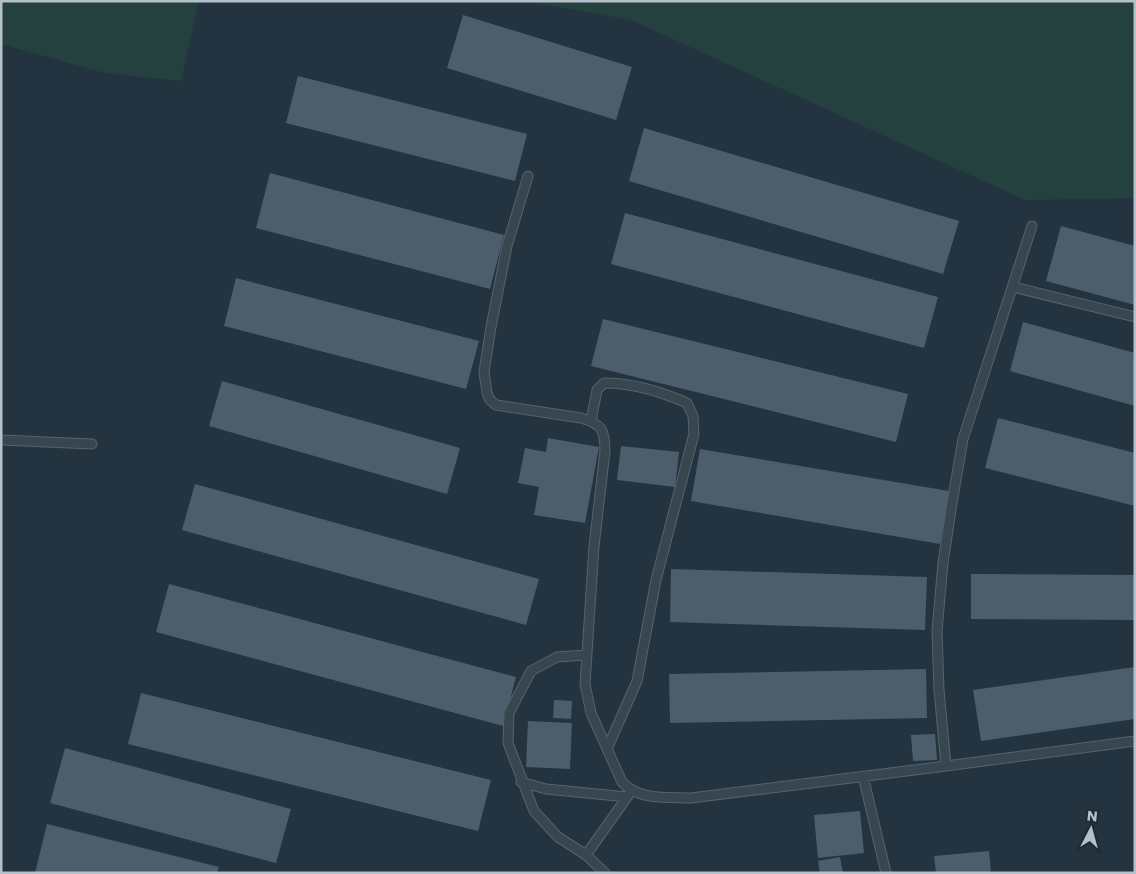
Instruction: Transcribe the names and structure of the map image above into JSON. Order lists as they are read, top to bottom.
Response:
{
  "north": "top"
}
